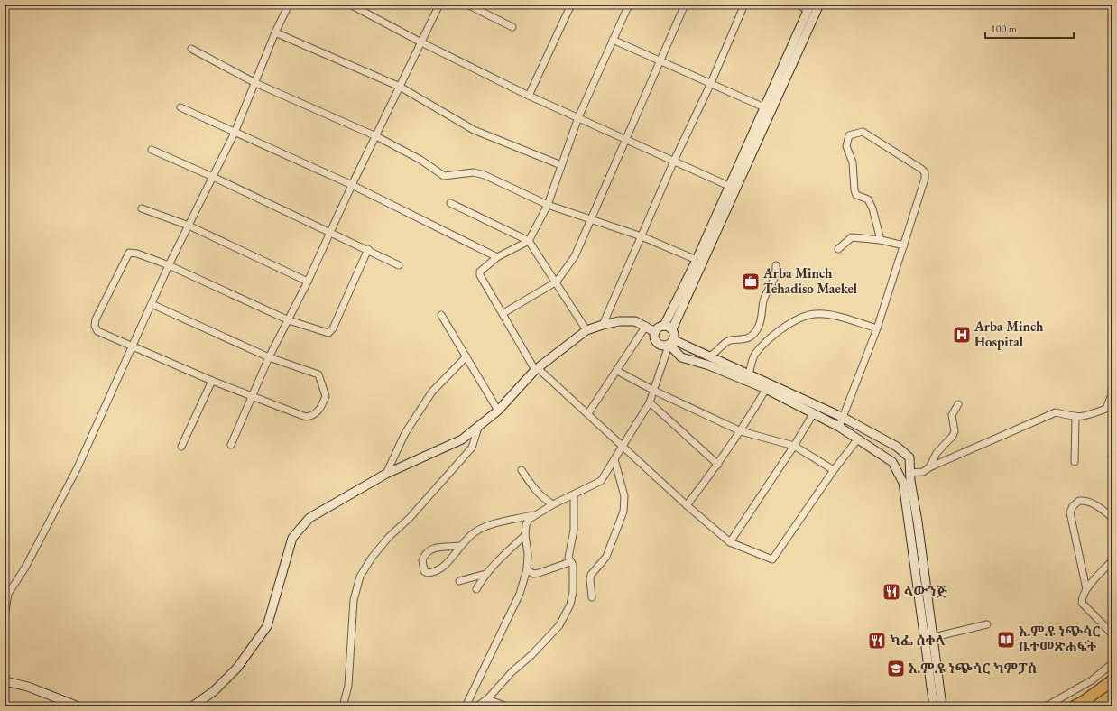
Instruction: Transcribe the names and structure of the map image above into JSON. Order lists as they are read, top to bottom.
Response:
{
  "places": {
    "office": ["Arba Minch Tehadiso Maekel"],
    "hospital": ["Arba Minch Hospital"],
    "restaurant": ["ላውንጅ", "ካፌ ሰቀላ"],
    "library": ["አ.ም.ዩ ነጭሳር ቤተመጽሐፍት"],
    "school or university": ["አ.ም.ዩ ነጭሳር ካምፓስ"]
  },
  "scale_bar": "100 m"
}
